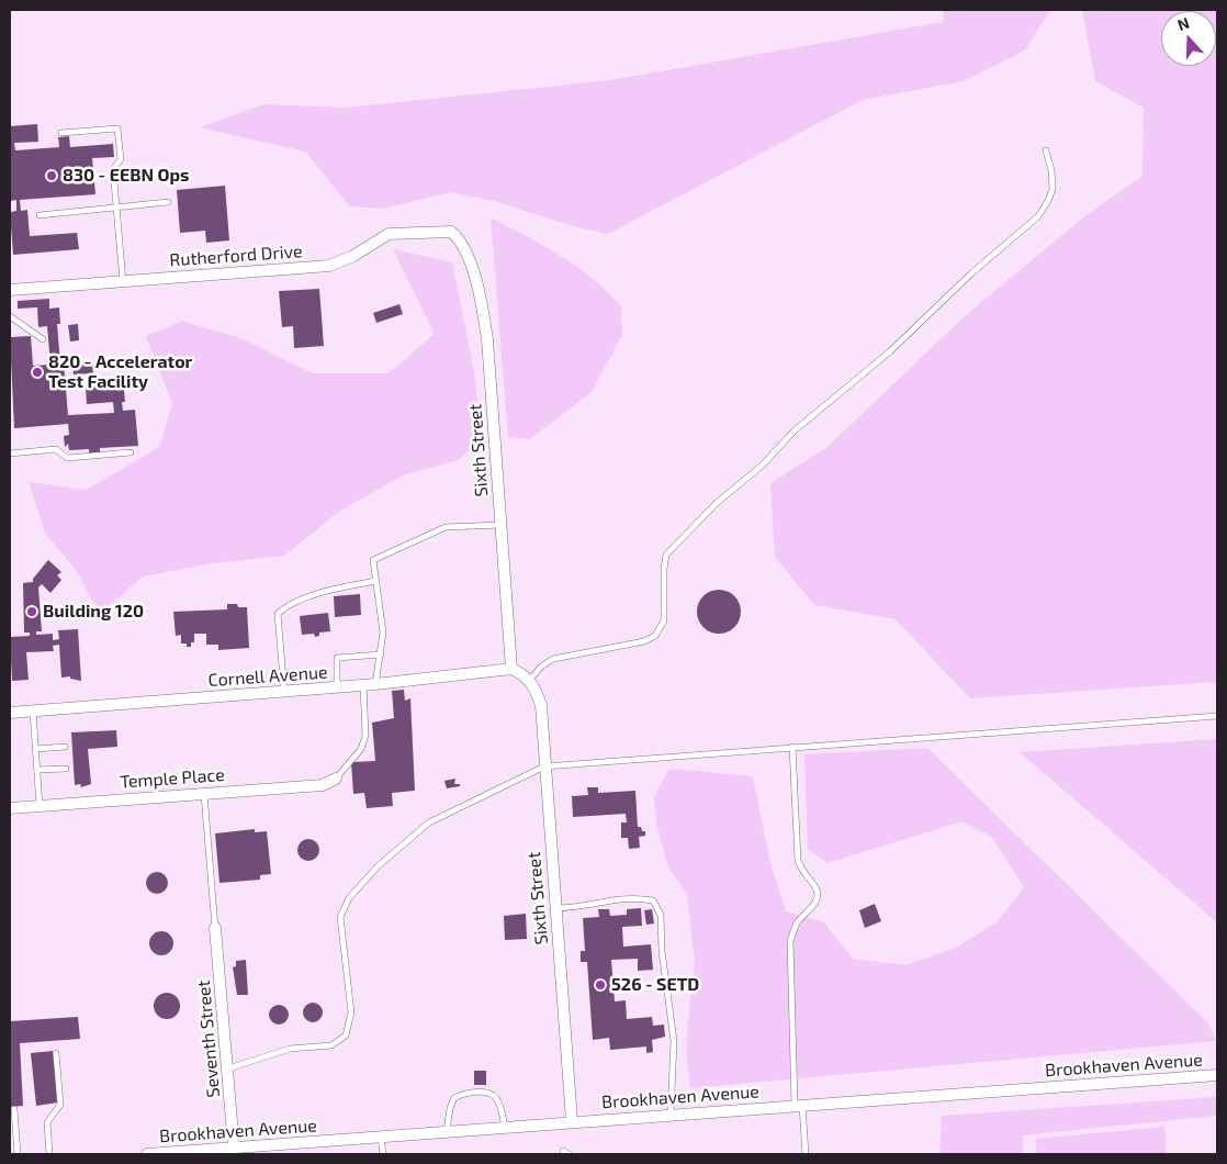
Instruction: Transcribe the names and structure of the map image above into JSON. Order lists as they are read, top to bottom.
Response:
{
  "streets": {
    "street": [
      "Rutherford Drive",
      "Sixth Street",
      "Cornell Avenue",
      "Temple Place",
      "Seventh Street",
      "Brookhaven Avenue"
    ]
  },
  "crossings": [
    ["Rutherford Drive", "Sixth Street"],
    ["Sixth Street", "Cornell Avenue"],
    ["Sixth Street", "Brookhaven Avenue"],
    ["Seventh Street", "Brookhaven Avenue"]
  ],
  "places": [
    "830 - EEBN Ops",
    "820 - Accelerator Test Facility",
    "Building 120",
    "526 - SETD"
  ],
  "north": "top"
}
